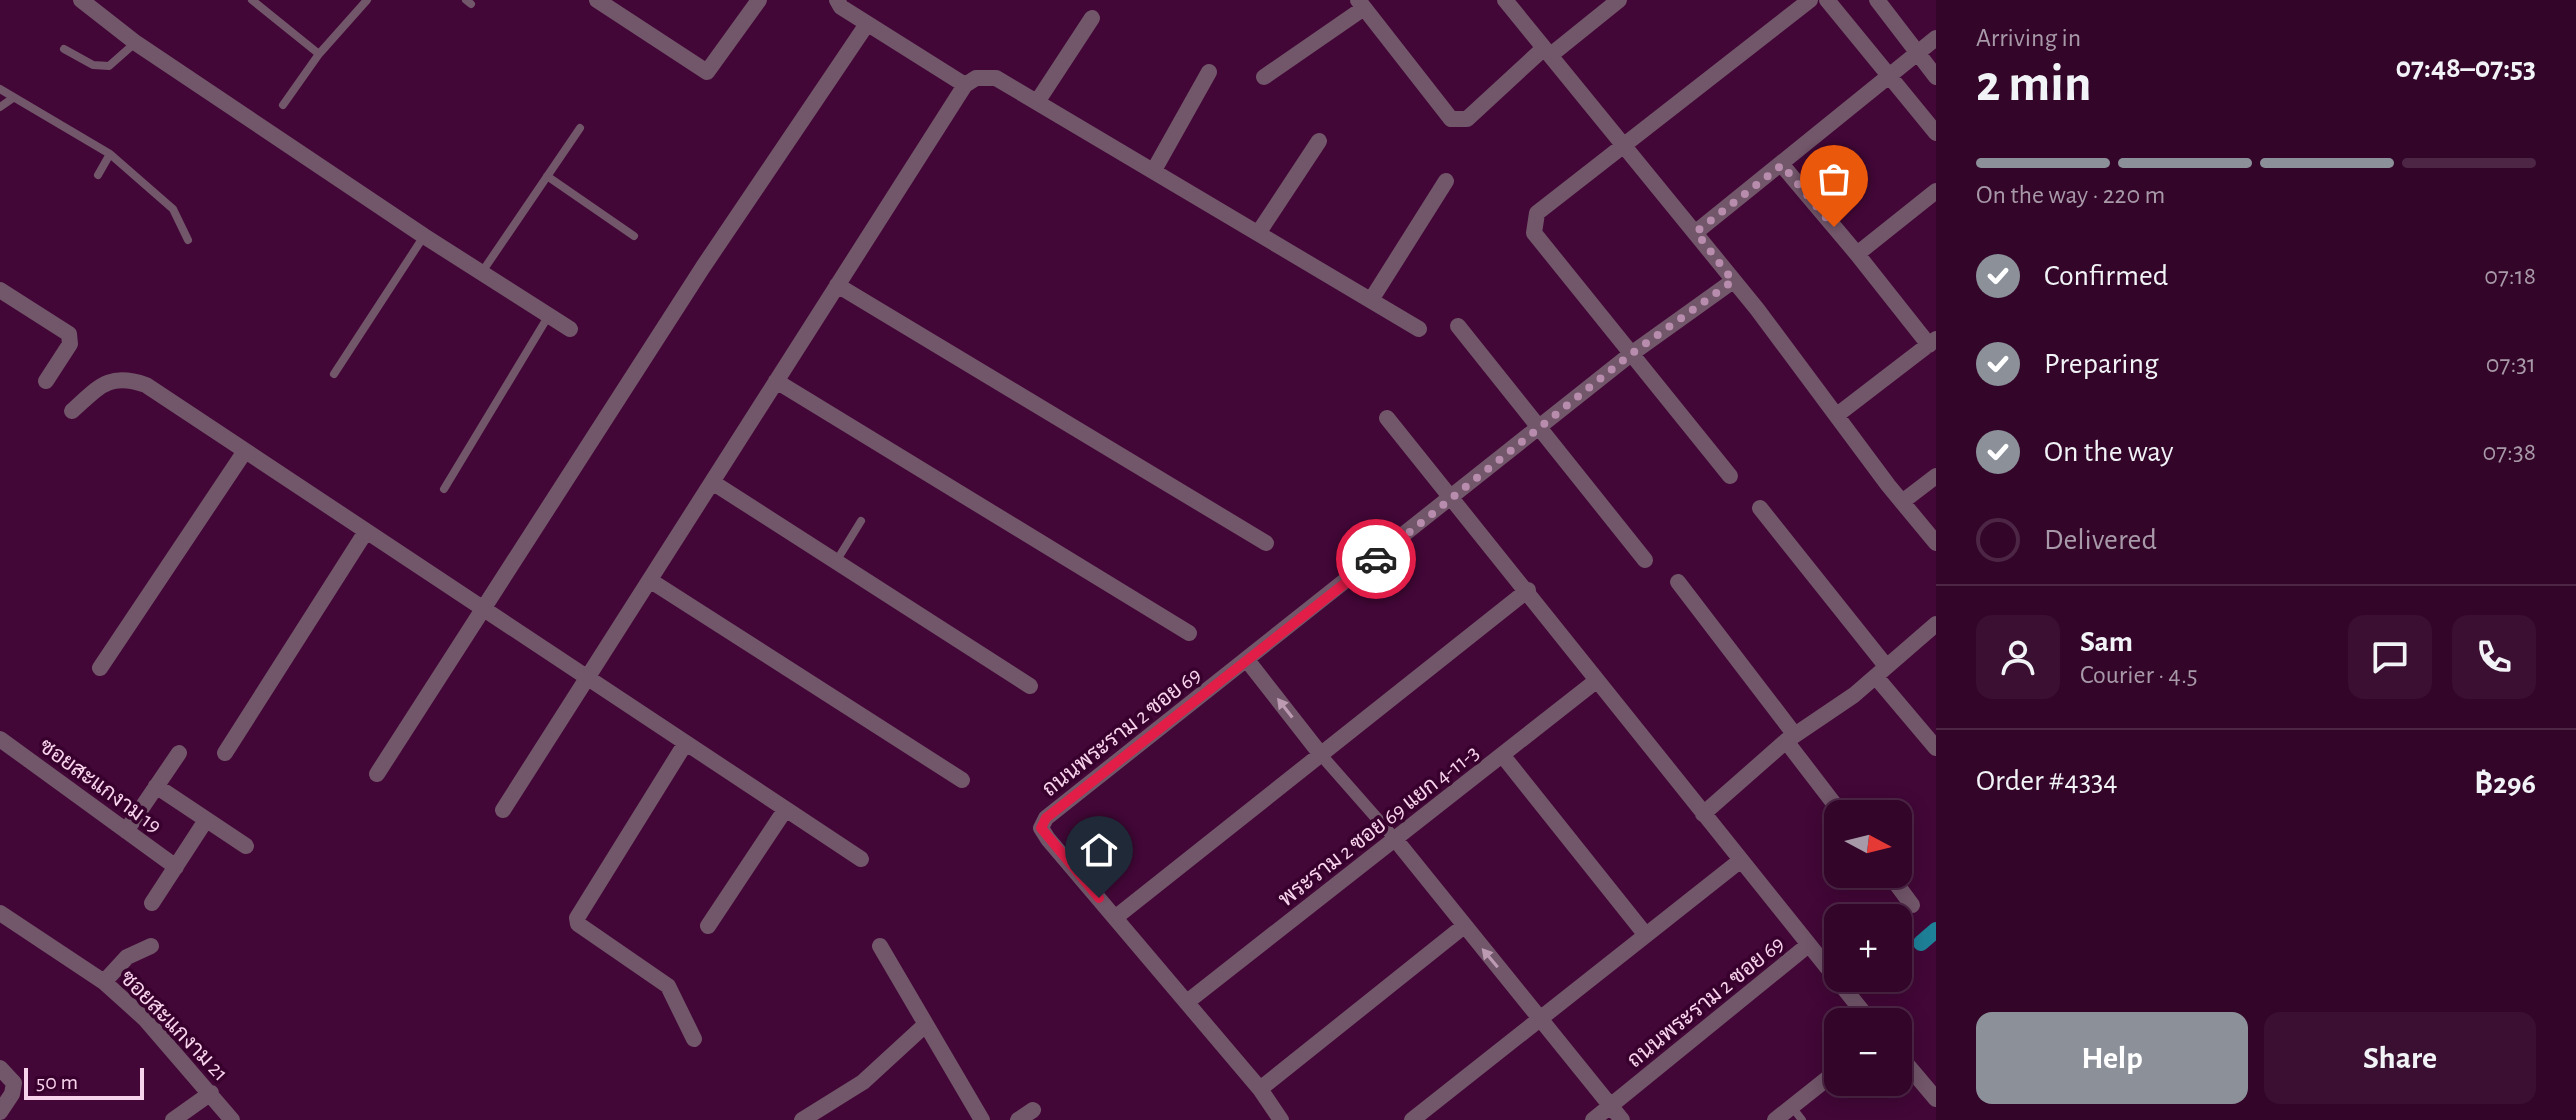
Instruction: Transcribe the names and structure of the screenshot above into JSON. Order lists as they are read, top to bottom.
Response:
{
  "streets": {
    "street": [
      "ถนนพระราม 2 ซอย 69",
      "ซอยสะแกงาม 19",
      "พระราม 2 ซอย 69 แยก 4-11-3",
      "ซอยสะแกงาม 21"
    ]
  },
  "crossings": [
    ["ถนนพระราม 2 ซอย 69", "พระราม 2 ซอย 69 แยก 4-11-3"]
  ],
  "scale_bar": "50 m",
  "north": "right",
  "page": {
    "heading": ["2 min", "Arriving in", "07:48–07:53"],
    "panel": [
      "Sam",
      "Courier · 4.5",
      "Order #4334",
      "฿296"
    ],
    "bar": "On the way · 220 m",
    "list": [
      ["Confirmed", "07:18"],
      ["Preparing", "07:31"],
      ["On the way", "07:38"],
      "Delivered"
    ],
    "map_buttons": ["+", "−"],
    "buttons": ["Help", "Share"],
    "scale": "50 m"
  }
}
